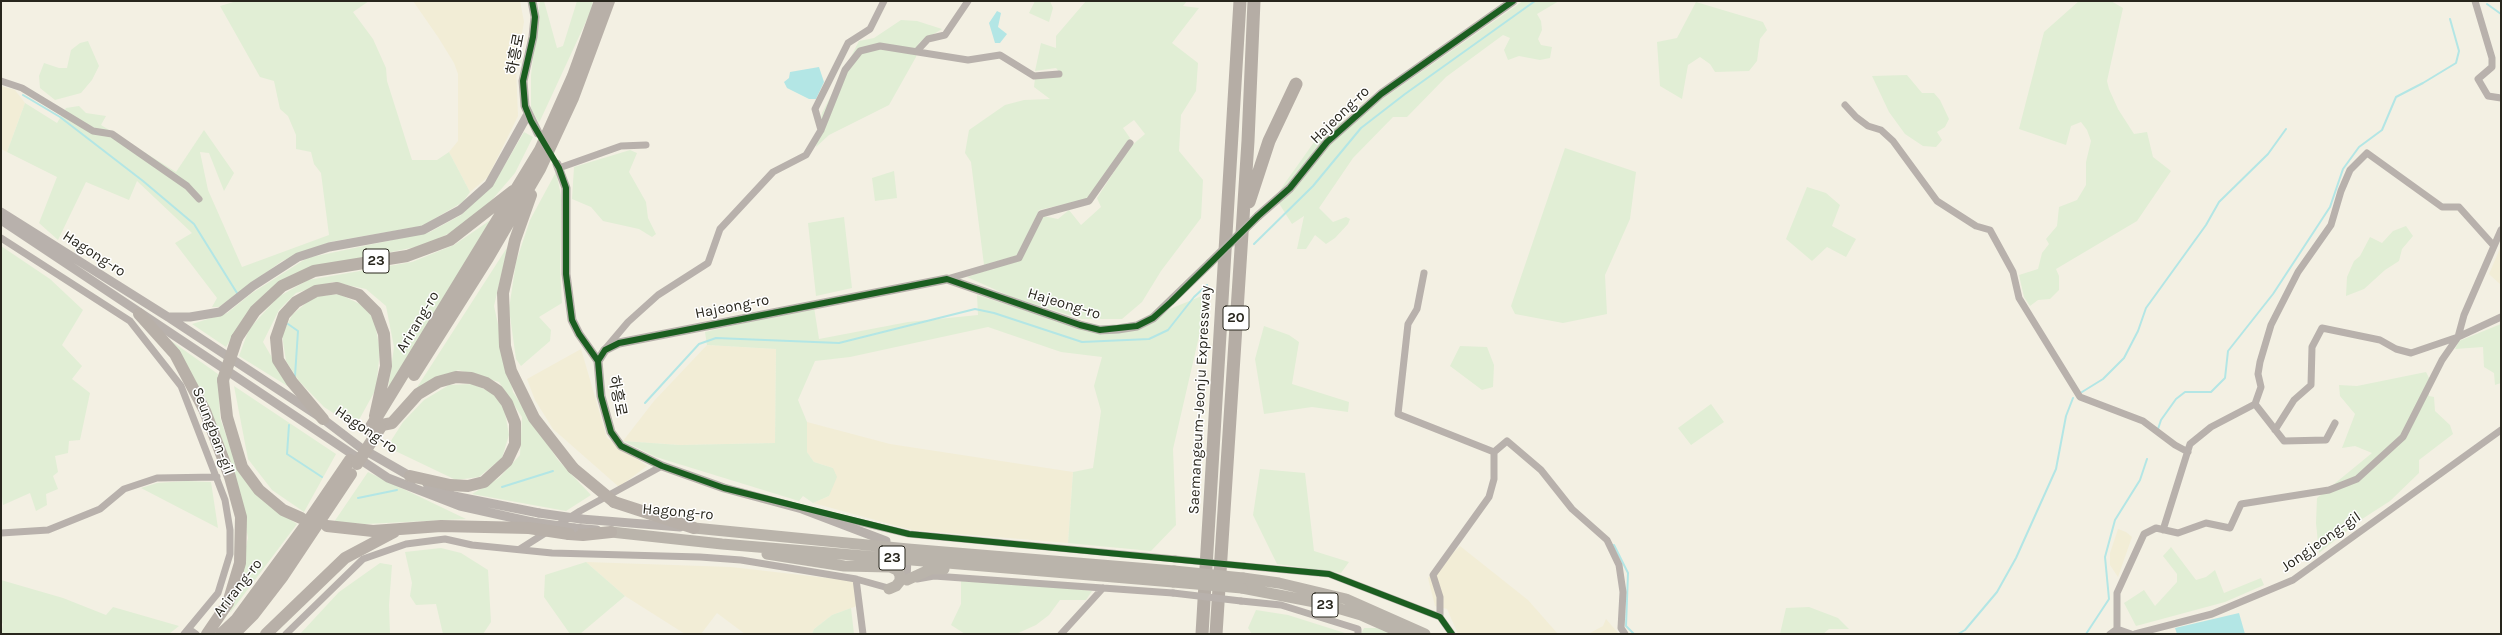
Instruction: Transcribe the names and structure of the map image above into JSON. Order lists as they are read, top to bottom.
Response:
{
  "streets": {
    "highway": [
      "23",
      "20",
      "Arirang-ro",
      "Saemangeum-Jeonju Expressway"
    ],
    "main road": ["Hagong-ro"],
    "street": [
      "하흥로",
      "Hajeong-ro",
      "Seungban-gil",
      "Jongjeong-gil"
    ]
  },
  "crossings": [
    ["하흥로", "Hagong-ro"],
    ["Hagong-ro", "23"],
    ["23", "Arirang-ro"]
  ]
}
